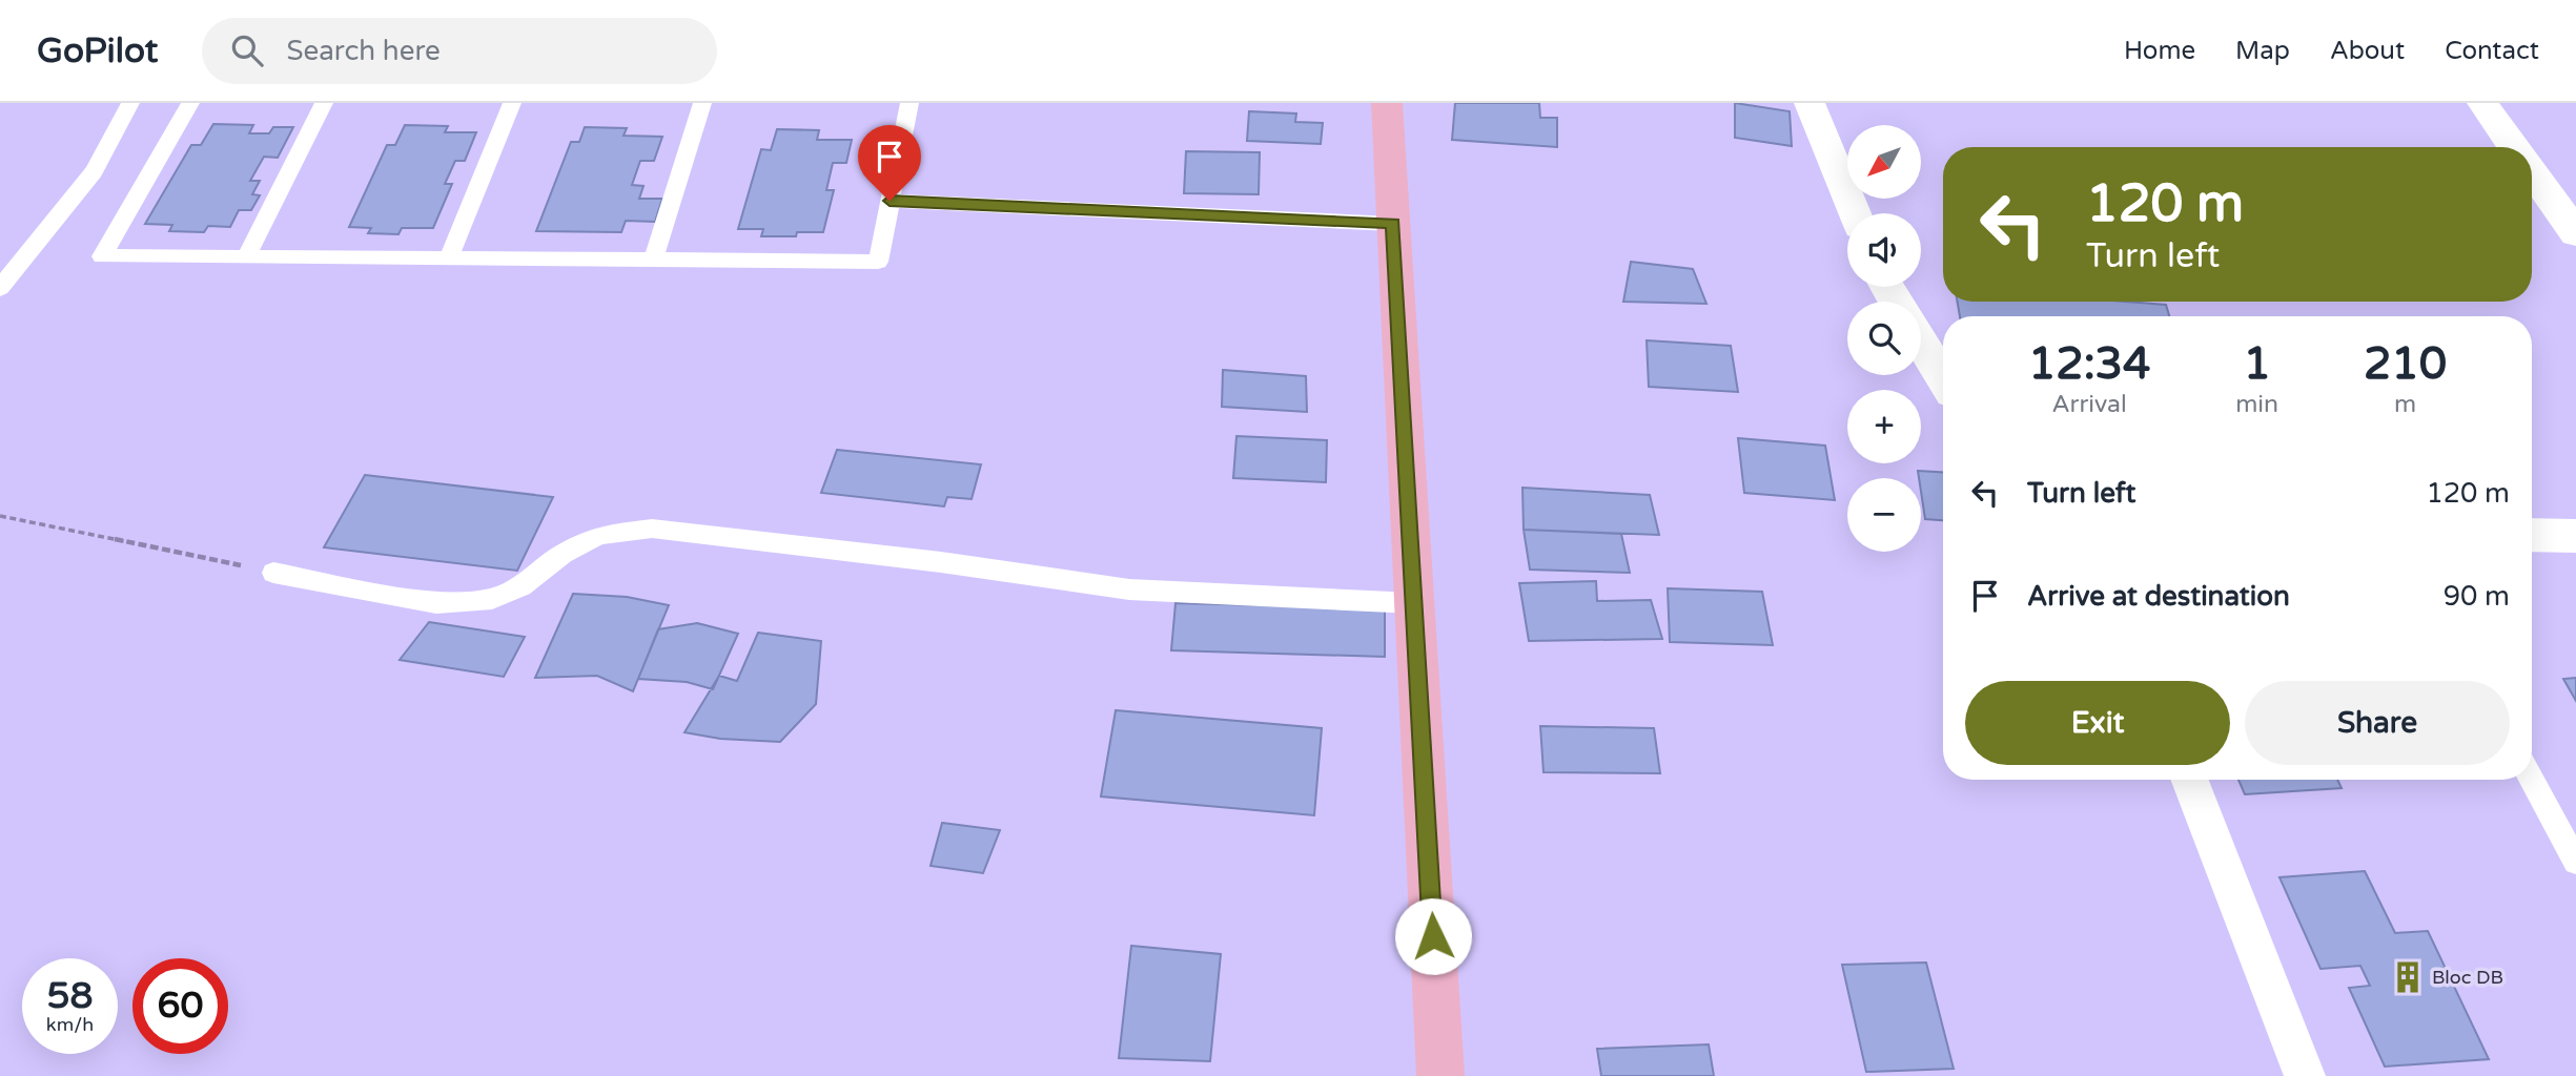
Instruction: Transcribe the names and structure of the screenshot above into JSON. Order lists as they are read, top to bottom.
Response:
{
  "places": {
    "building": ["Bloc DB"]
  },
  "north": "bottom left",
  "page": {
    "header": "GoPilot",
    "search": "Search here",
    "nav": [
      "Home",
      "Map",
      "About",
      "Contact"
    ],
    "map_buttons": ["+", "−"],
    "turn": ["120 m", "Turn left"],
    "eta": [
      "12:34",
      "Arrival",
      "1",
      "min",
      "210",
      "m"
    ],
    "list": [
      {
        "name": "Turn left",
        "value": "120 m"
      },
      {
        "name": "Arrive at destination",
        "value": "90 m"
      }
    ],
    "buttons": ["Exit", "Share"],
    "speed": "58 km/h",
    "limit": "60"
  }
}
